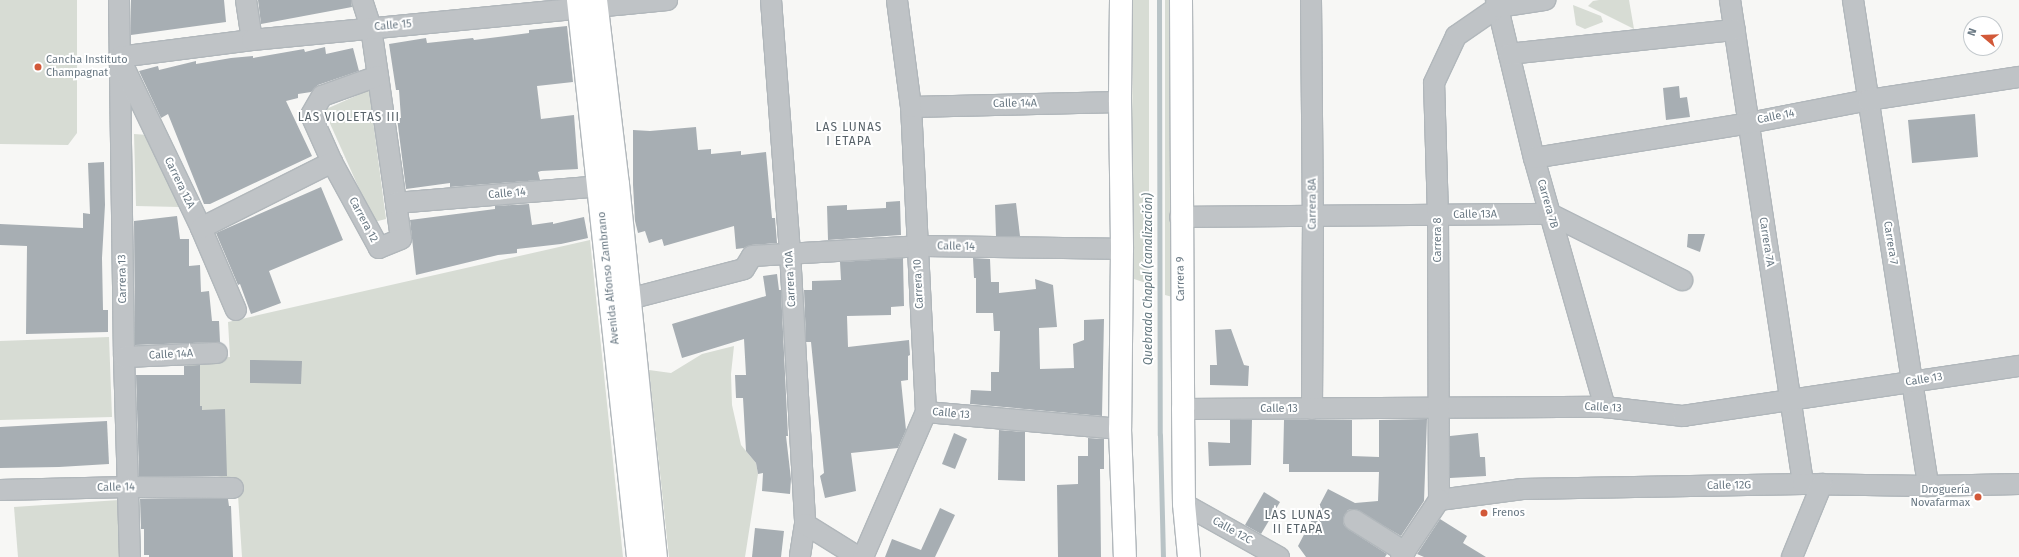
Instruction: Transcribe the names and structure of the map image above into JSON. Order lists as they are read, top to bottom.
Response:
{
  "streets": {
    "main road": ["Avenida Alfonso Zambrano", "Carrera 9"],
    "street": [
      "Calle 15",
      "Calle 14A",
      "Calle 14",
      "Carrera 12A",
      "Carrera 8A",
      "Carrera 7B",
      "Calle 13A",
      "Carrera 12",
      "Carrera 8",
      "Carrera 7A",
      "Carrera 7",
      "Carrera 13",
      "Carrera 10A",
      "Carrera 10",
      "Calle 13",
      "Calle 12G",
      "Calle 12C"
    ]
  },
  "crossings": [
    ["Calle 15", "Carrera 12A"],
    ["Calle 15", "Carrera 12"],
    ["Calle 15", "Avenida Alfonso Zambrano"],
    ["Calle 15", "Carrera 13"],
    ["Calle 14A", "Carrera 13"],
    ["Calle 14A", "Carrera 10"],
    ["Calle 14", "Carrera 7B"],
    ["Calle 14", "Carrera 12"],
    ["Calle 14", "Carrera 7A"],
    ["Calle 14", "Carrera 7"],
    ["Calle 14", "Avenida Alfonso Zambrano"],
    ["Calle 14", "Carrera 13"],
    ["Calle 14", "Carrera 10A"],
    ["Calle 14", "Carrera 10"],
    ["Carrera 12A", "Carrera 13"],
    ["Carrera 8A", "Calle 13A"],
    ["Carrera 8A", "Calle 13"],
    ["Carrera 7B", "Calle 13A"],
    ["Carrera 7B", "Carrera 8"],
    ["Carrera 7B", "Calle 13"],
    ["Calle 13A", "Carrera 8"],
    ["Calle 13A", "Carrera 9"],
    ["Carrera 8", "Calle 13"],
    ["Carrera 8", "Calle 12G"],
    ["Carrera 7A", "Calle 13"],
    ["Carrera 7A", "Calle 12G"],
    ["Carrera 7", "Calle 13"],
    ["Carrera 7", "Calle 12G"],
    ["Carrera 9", "Calle 13"],
    ["Carrera 9", "Calle 12C"],
    ["Carrera 10", "Calle 13"]
  ],
  "districts": ["LAS VIOLETAS III", "LAS LUNAS I ETAPA", "LAS LUNAS II ETAPA"],
  "water": ["Quebrada Chapal (canalización)"],
  "places": ["Cancha Instituto Champagnat", "Droguería Novafarmax", "Frenos"],
  "north": "left"
}
